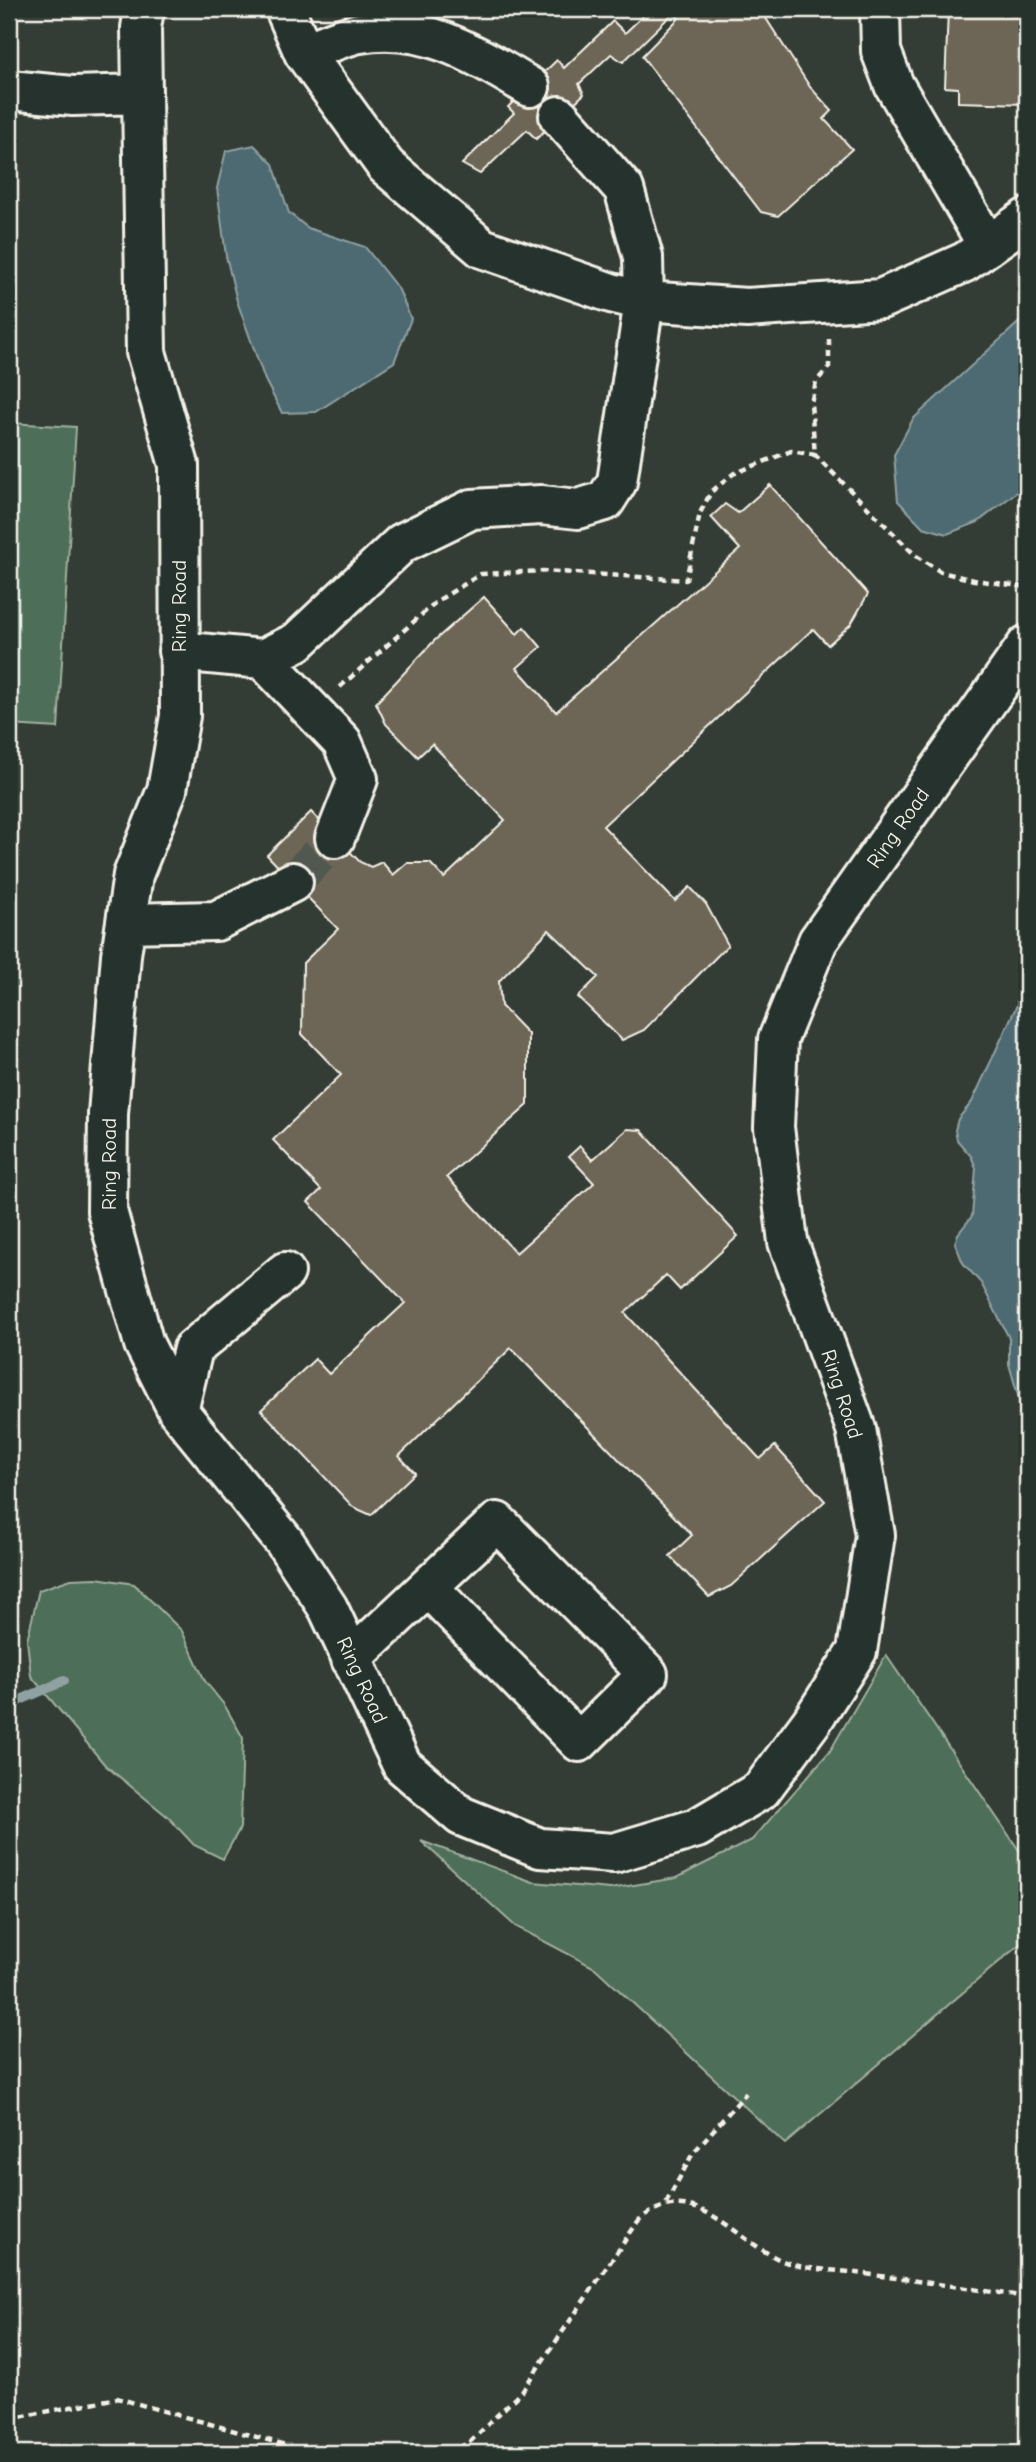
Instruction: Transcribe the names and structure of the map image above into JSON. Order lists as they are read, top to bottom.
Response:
{
  "streets": {
    "street": ["Ring Road"]
  }
}
